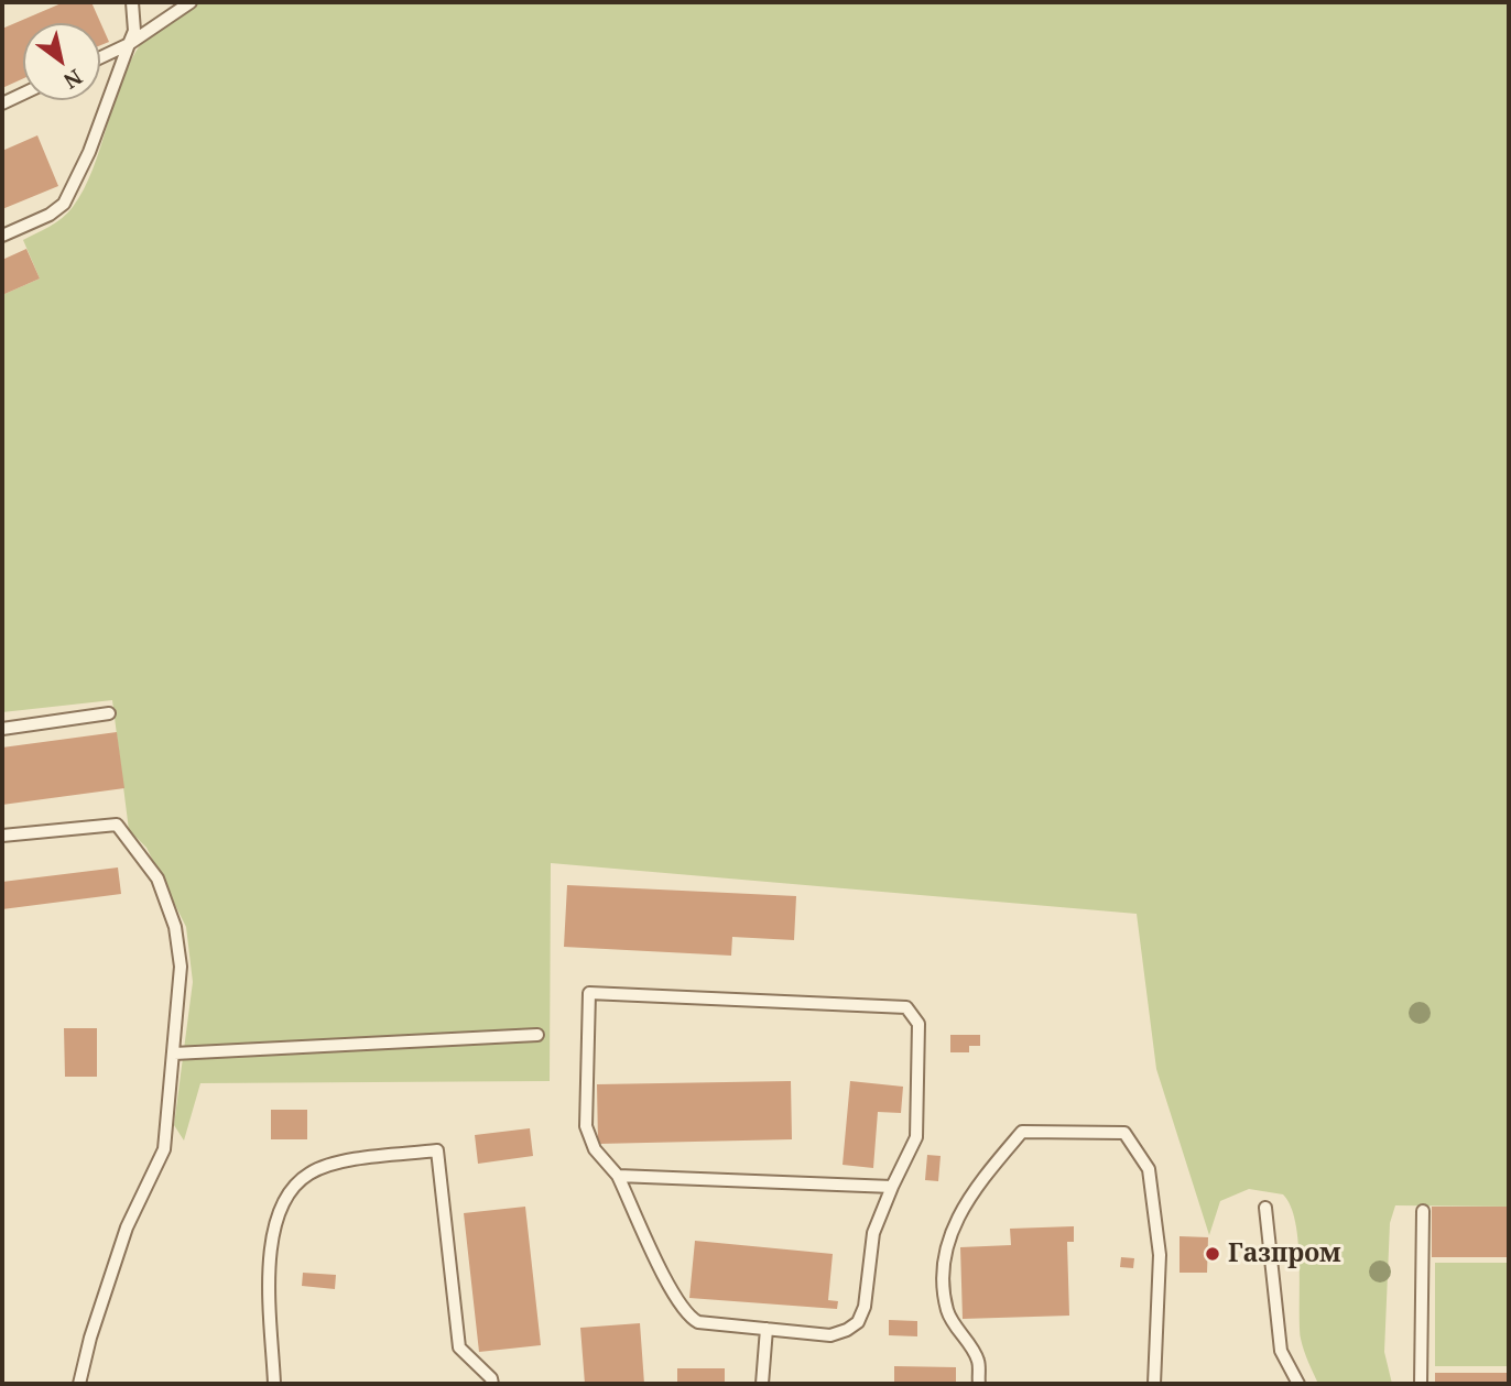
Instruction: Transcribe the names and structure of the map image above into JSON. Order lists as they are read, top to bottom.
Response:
{
  "places": ["Газпром"],
  "north": "bottom right"
}
